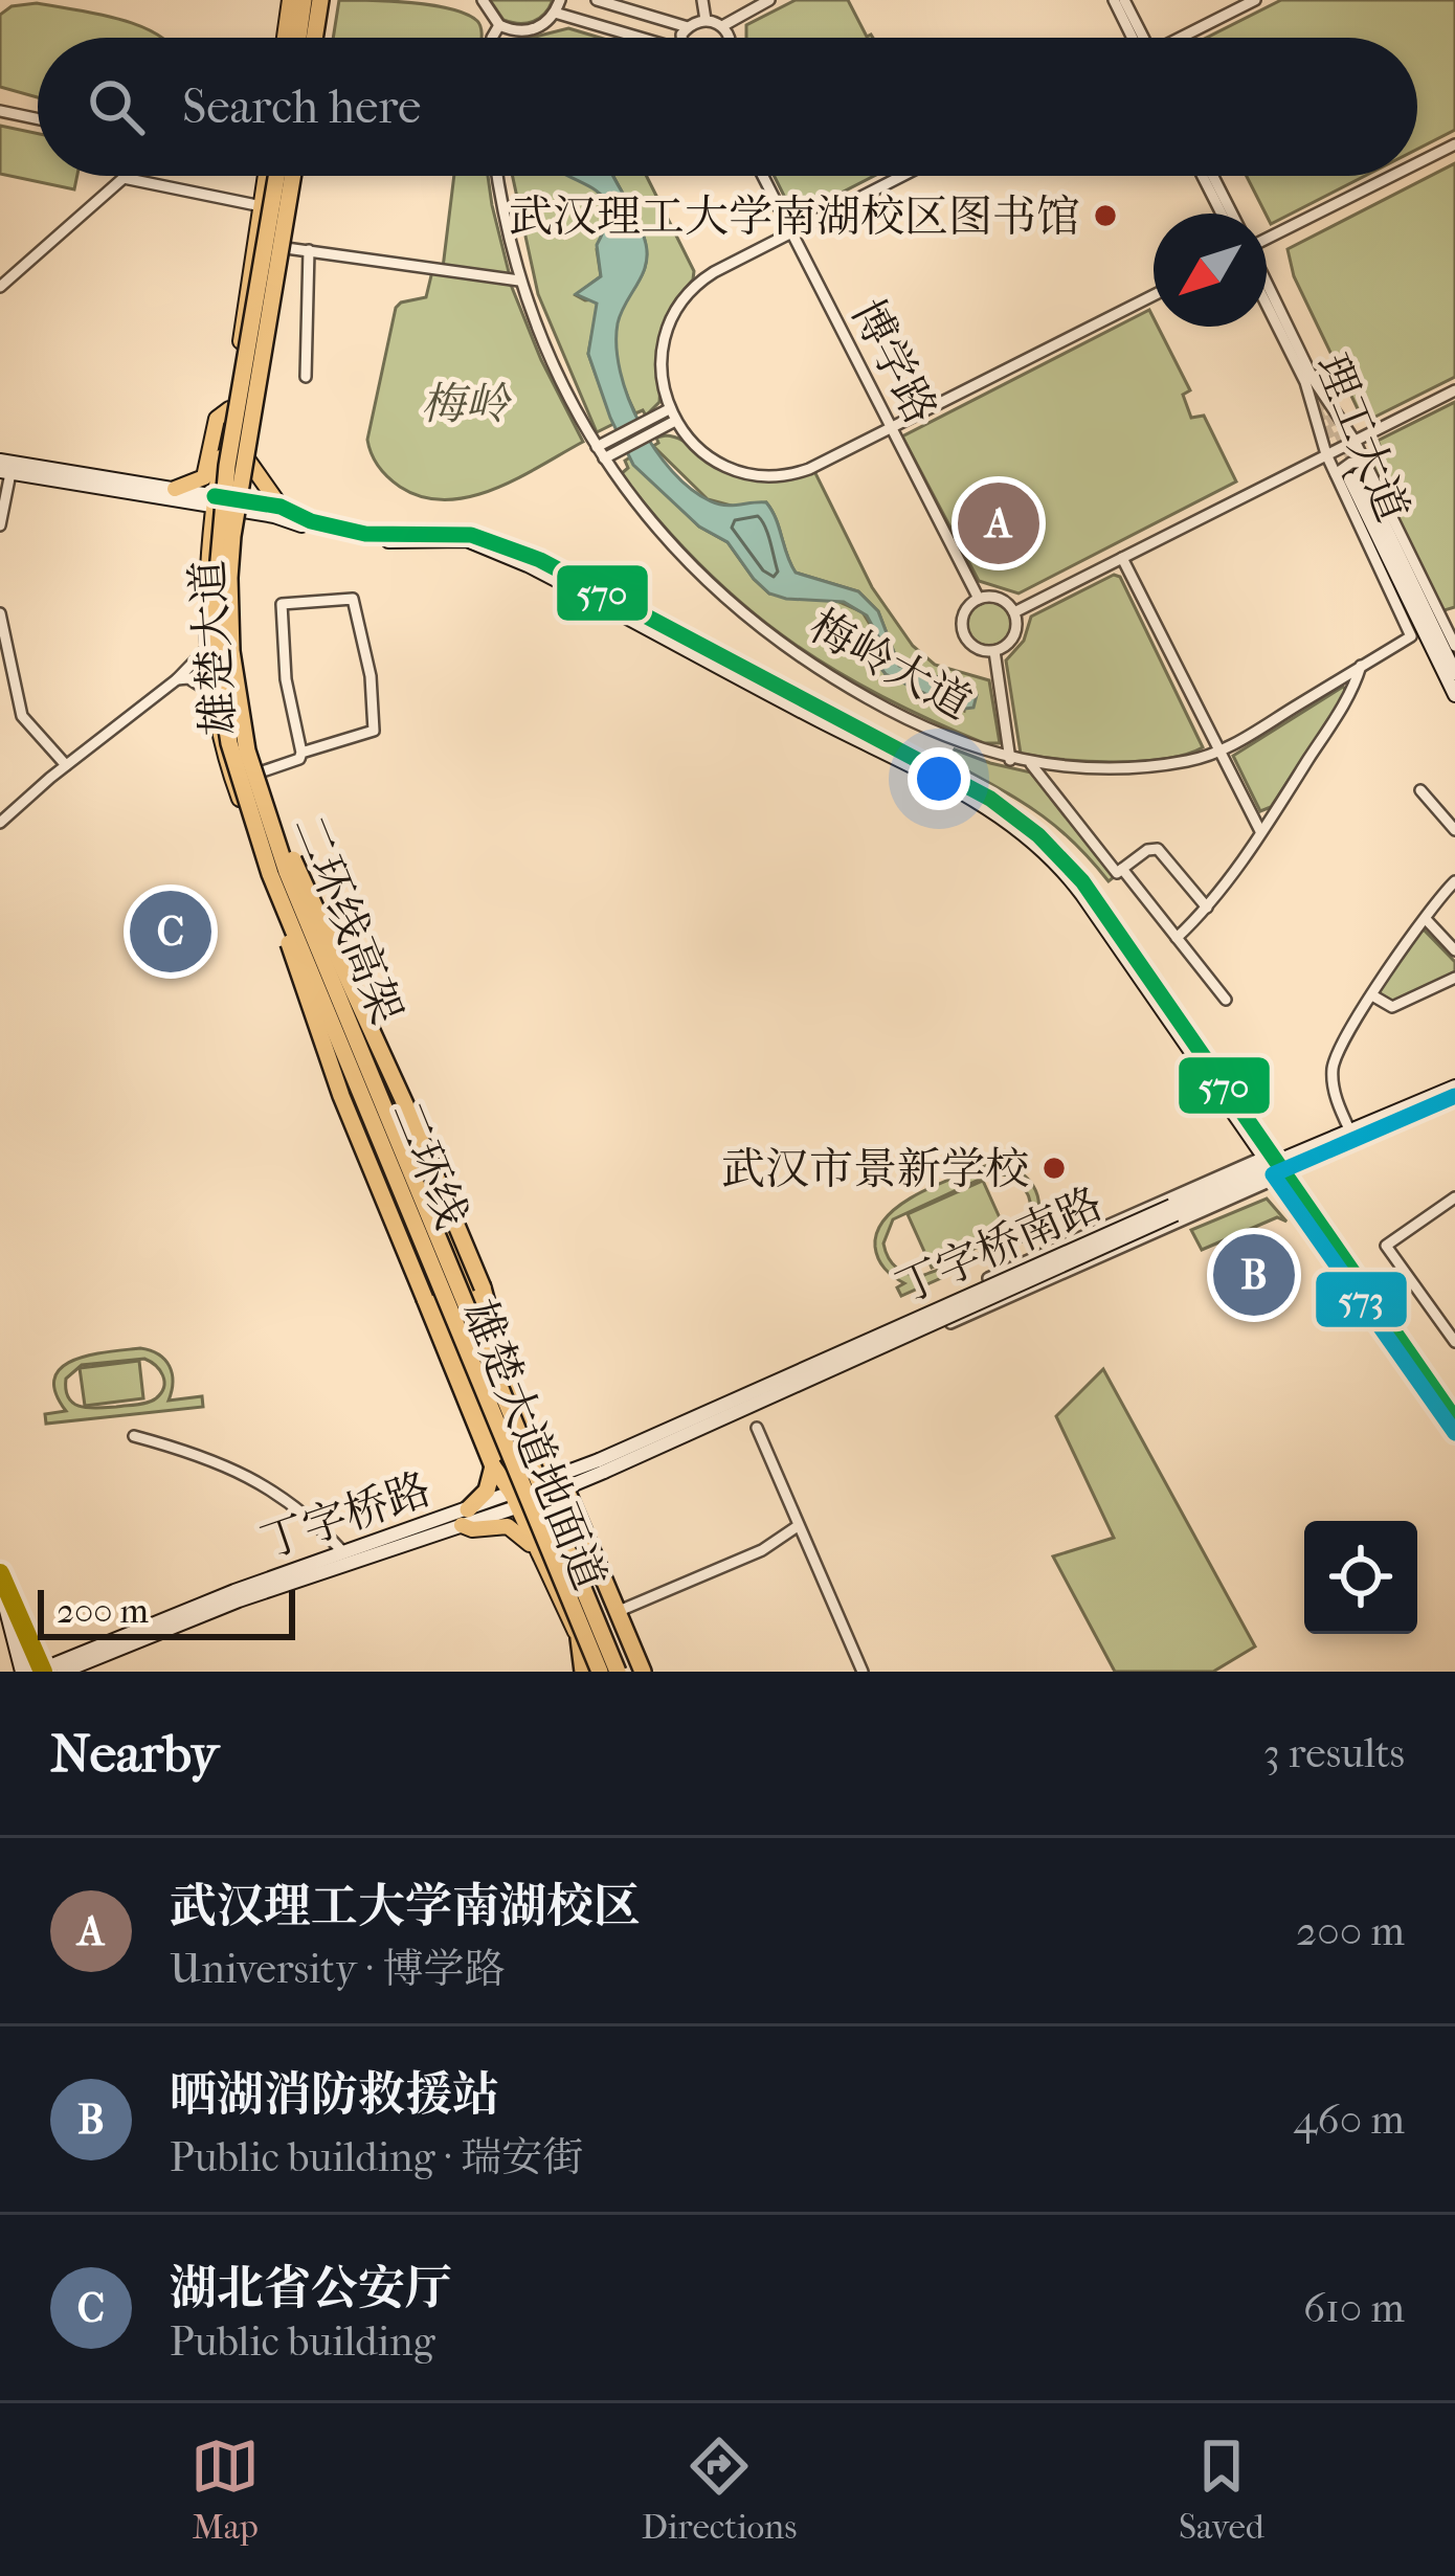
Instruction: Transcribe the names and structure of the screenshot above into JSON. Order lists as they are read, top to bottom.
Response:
{
  "streets": {
    "highway": ["二环线高架", "二环线"],
    "main road": [
      "雄楚大道",
      "丁字桥南路",
      "雄楚大道地面道",
      "丁字桥路"
    ],
    "street": ["博学路", "理工大道", "梅岭大道"]
  },
  "crossings": [
    ["理工大道", "梅岭大道"],
    ["雄楚大道", "二环线高架"],
    ["雄楚大道", "丁字桥南路"],
    ["二环线", "雄楚大道地面道"],
    ["丁字桥南路", "雄楚大道地面道"],
    ["丁字桥南路", "丁字桥路"]
  ],
  "parks": ["梅岭"],
  "places": ["武汉理工大学南湖校区图书馆", "武汉市景新学校"],
  "lines": ["transit line 570", "transit line 573"],
  "scale_bar": "200 m",
  "north": "bottom left",
  "page": {
    "search": "Search here",
    "pins": ["A", "C", "B"],
    "scale": "200 m",
    "heading": ["Nearby", "3 results"],
    "list": [
      {
        "mark": "A",
        "name": "武汉理工大学南湖校区",
        "note": "University · 博学路",
        "value": "200 m"
      },
      {
        "mark": "B",
        "name": "晒湖消防救援站",
        "note": "Public building · 瑞安街",
        "value": "460 m"
      },
      {
        "mark": "C",
        "name": "湖北省公安厅",
        "note": "Public building",
        "value": "610 m"
      }
    ],
    "nav": ["Map", "Directions", "Saved"]
  }
}
